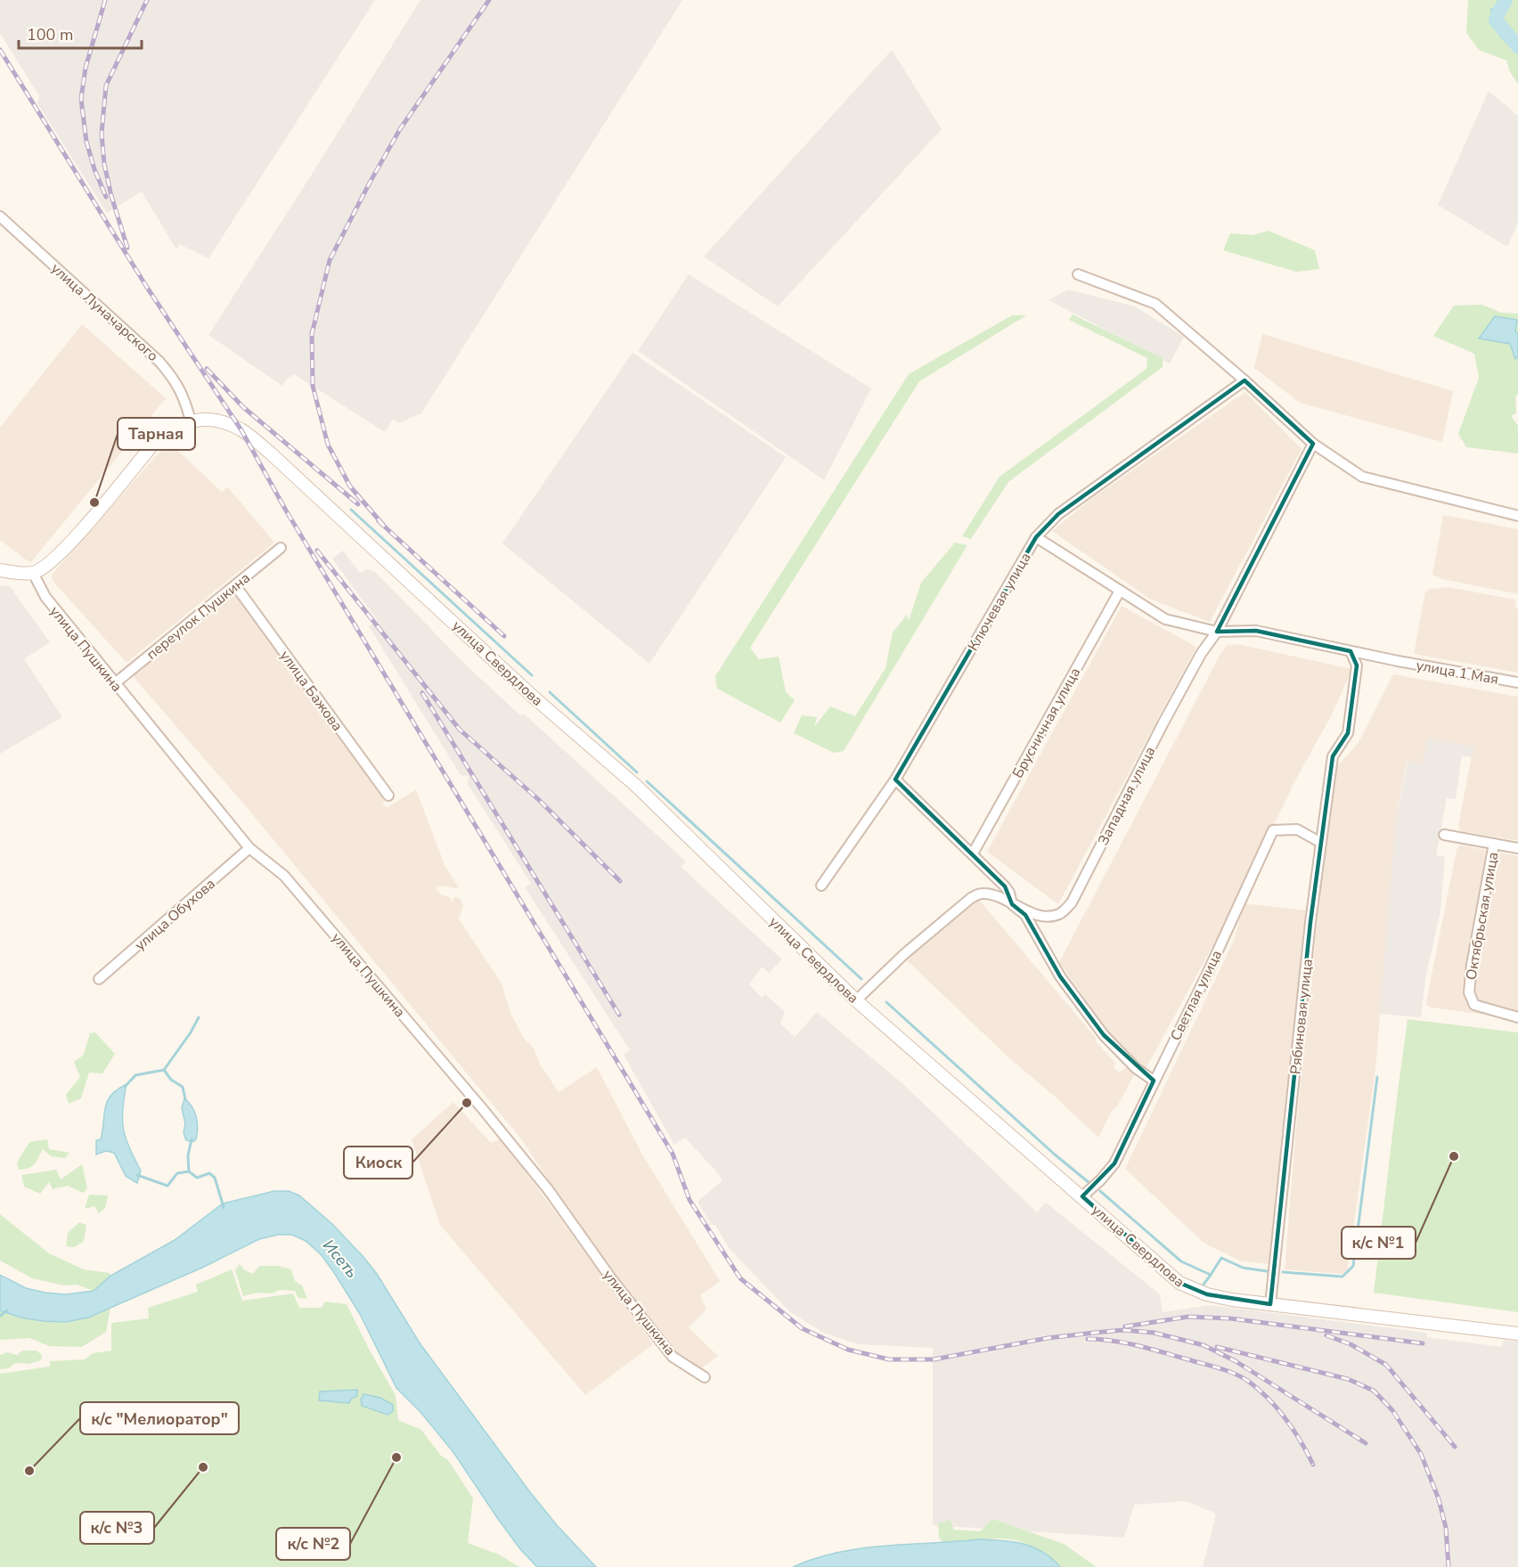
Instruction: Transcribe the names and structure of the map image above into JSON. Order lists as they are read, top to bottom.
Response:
{
  "streets": {
    "main road": ["улица Свердлова"],
    "street": [
      "улица Луначарского",
      "Ключевая улица",
      "переулок Пушкина",
      "улица Пушкина",
      "улица 1 Мая",
      "улица Бажова",
      "Брусничная улица",
      "Западная улица",
      "улица Обухова",
      "Октябрьская улица",
      "Светлая улица",
      "Рябиновая улица"
    ]
  },
  "crossings": [
    ["улица Луначарского", "улица Свердлова"],
    ["Ключевая улица", "улица 1 Мая"],
    ["переулок Пушкина", "улица Пушкина"],
    ["переулок Пушкина", "улица Бажова"],
    ["улица Пушкина", "улица Обухова"],
    ["улица Свердлова", "Западная улица"],
    ["улица Свердлова", "Светлая улица"],
    ["улица Свердлова", "Рябиновая улица"],
    ["улица 1 Мая", "Брусничная улица"],
    ["улица 1 Мая", "Западная улица"],
    ["улица 1 Мая", "Рябиновая улица"],
    ["Западная улица", "Светлая улица"],
    ["Светлая улица", "Рябиновая улица"]
  ],
  "water": ["Исеть"],
  "places": [
    "Тарная",
    "Киоск",
    "к/с №1",
    "к/с №2",
    "к/с №3",
    "к/с \"Мелиоратор\""
  ],
  "scale_bar": "100 m"
}
